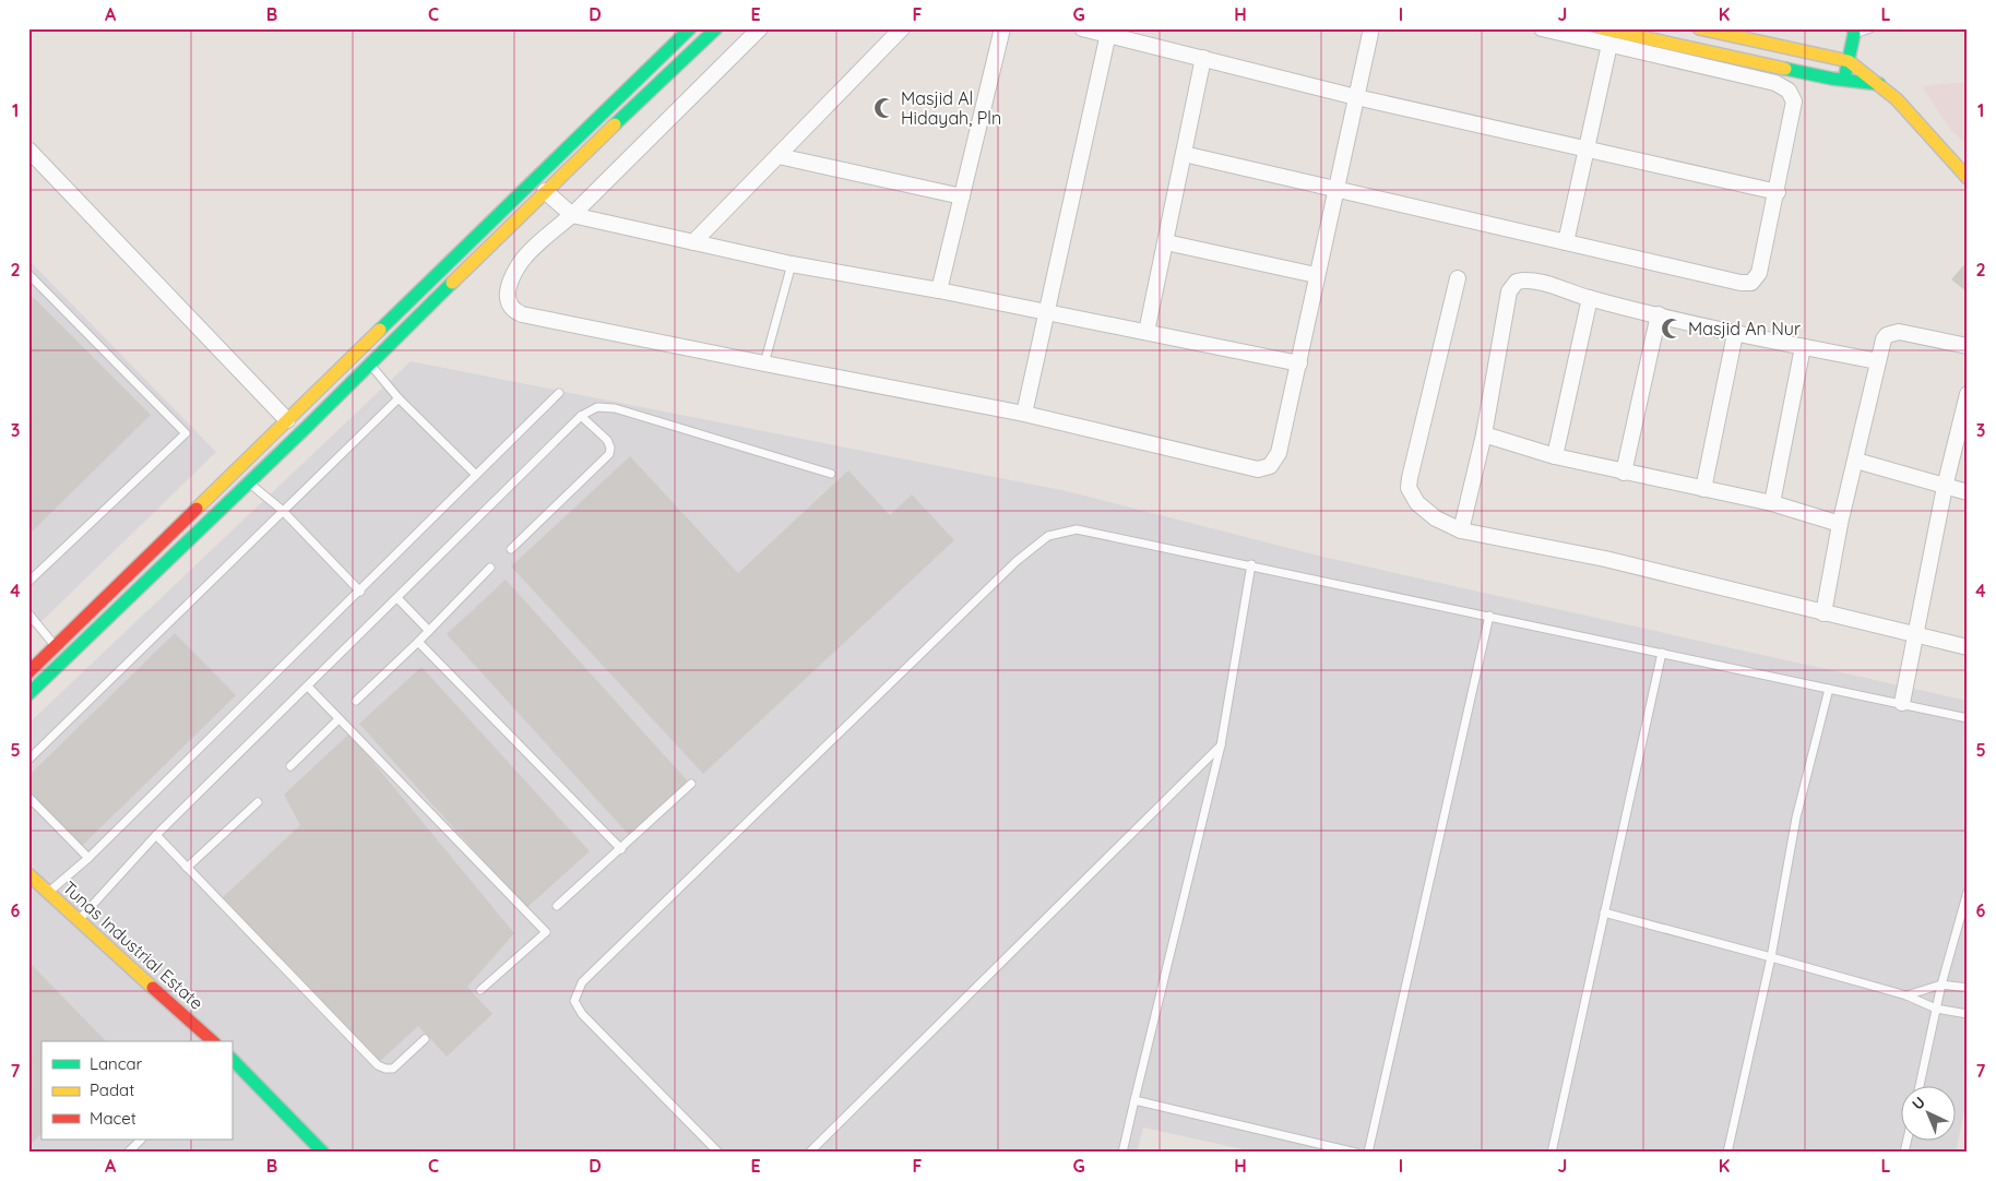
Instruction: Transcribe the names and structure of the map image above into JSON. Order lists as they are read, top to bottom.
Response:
{
  "streets": {
    "main road": ["Tunas Industrial Estate"]
  },
  "places": {
    "mosque": ["Masjid Al Hidayah, Pln", "Masjid An Nur"]
  },
  "legend": ["Lancar", "Padat", "Macet"],
  "north": "top left",
  "grid": {
    "columns": [
      "A",
      "B",
      "C",
      "D",
      "E",
      "F",
      "G",
      "H",
      "I",
      "J",
      "K",
      "L"
    ],
    "rows": [
      "1",
      "2",
      "3",
      "4",
      "5",
      "6",
      "7"
    ]
  }
}
